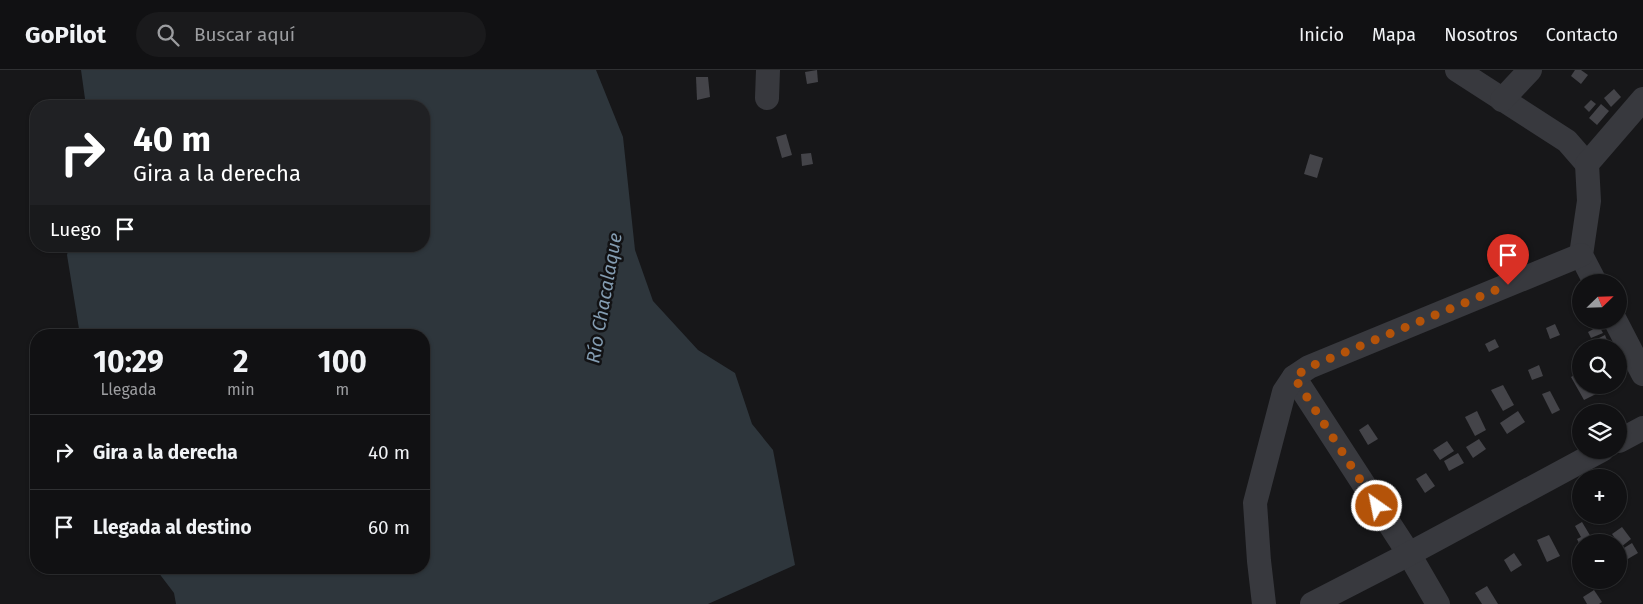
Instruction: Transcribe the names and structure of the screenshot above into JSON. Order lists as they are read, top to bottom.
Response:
{
  "water": ["Río Chacalaque"],
  "north": "top right",
  "page": {
    "header": "GoPilot",
    "search": "Buscar aquí",
    "nav": [
      "Inicio",
      "Mapa",
      "Nosotros",
      "Contacto"
    ],
    "turn": ["40 m", "Gira a la derecha"],
    "then": "Luego",
    "map_buttons": ["+", "−"],
    "eta": [
      "10:29",
      "Llegada",
      "2",
      "min",
      "100",
      "m"
    ],
    "list": [
      {
        "name": "Gira a la derecha",
        "value": "40 m"
      },
      {
        "name": "Llegada al destino",
        "value": "60 m"
      }
    ]
  }
}
